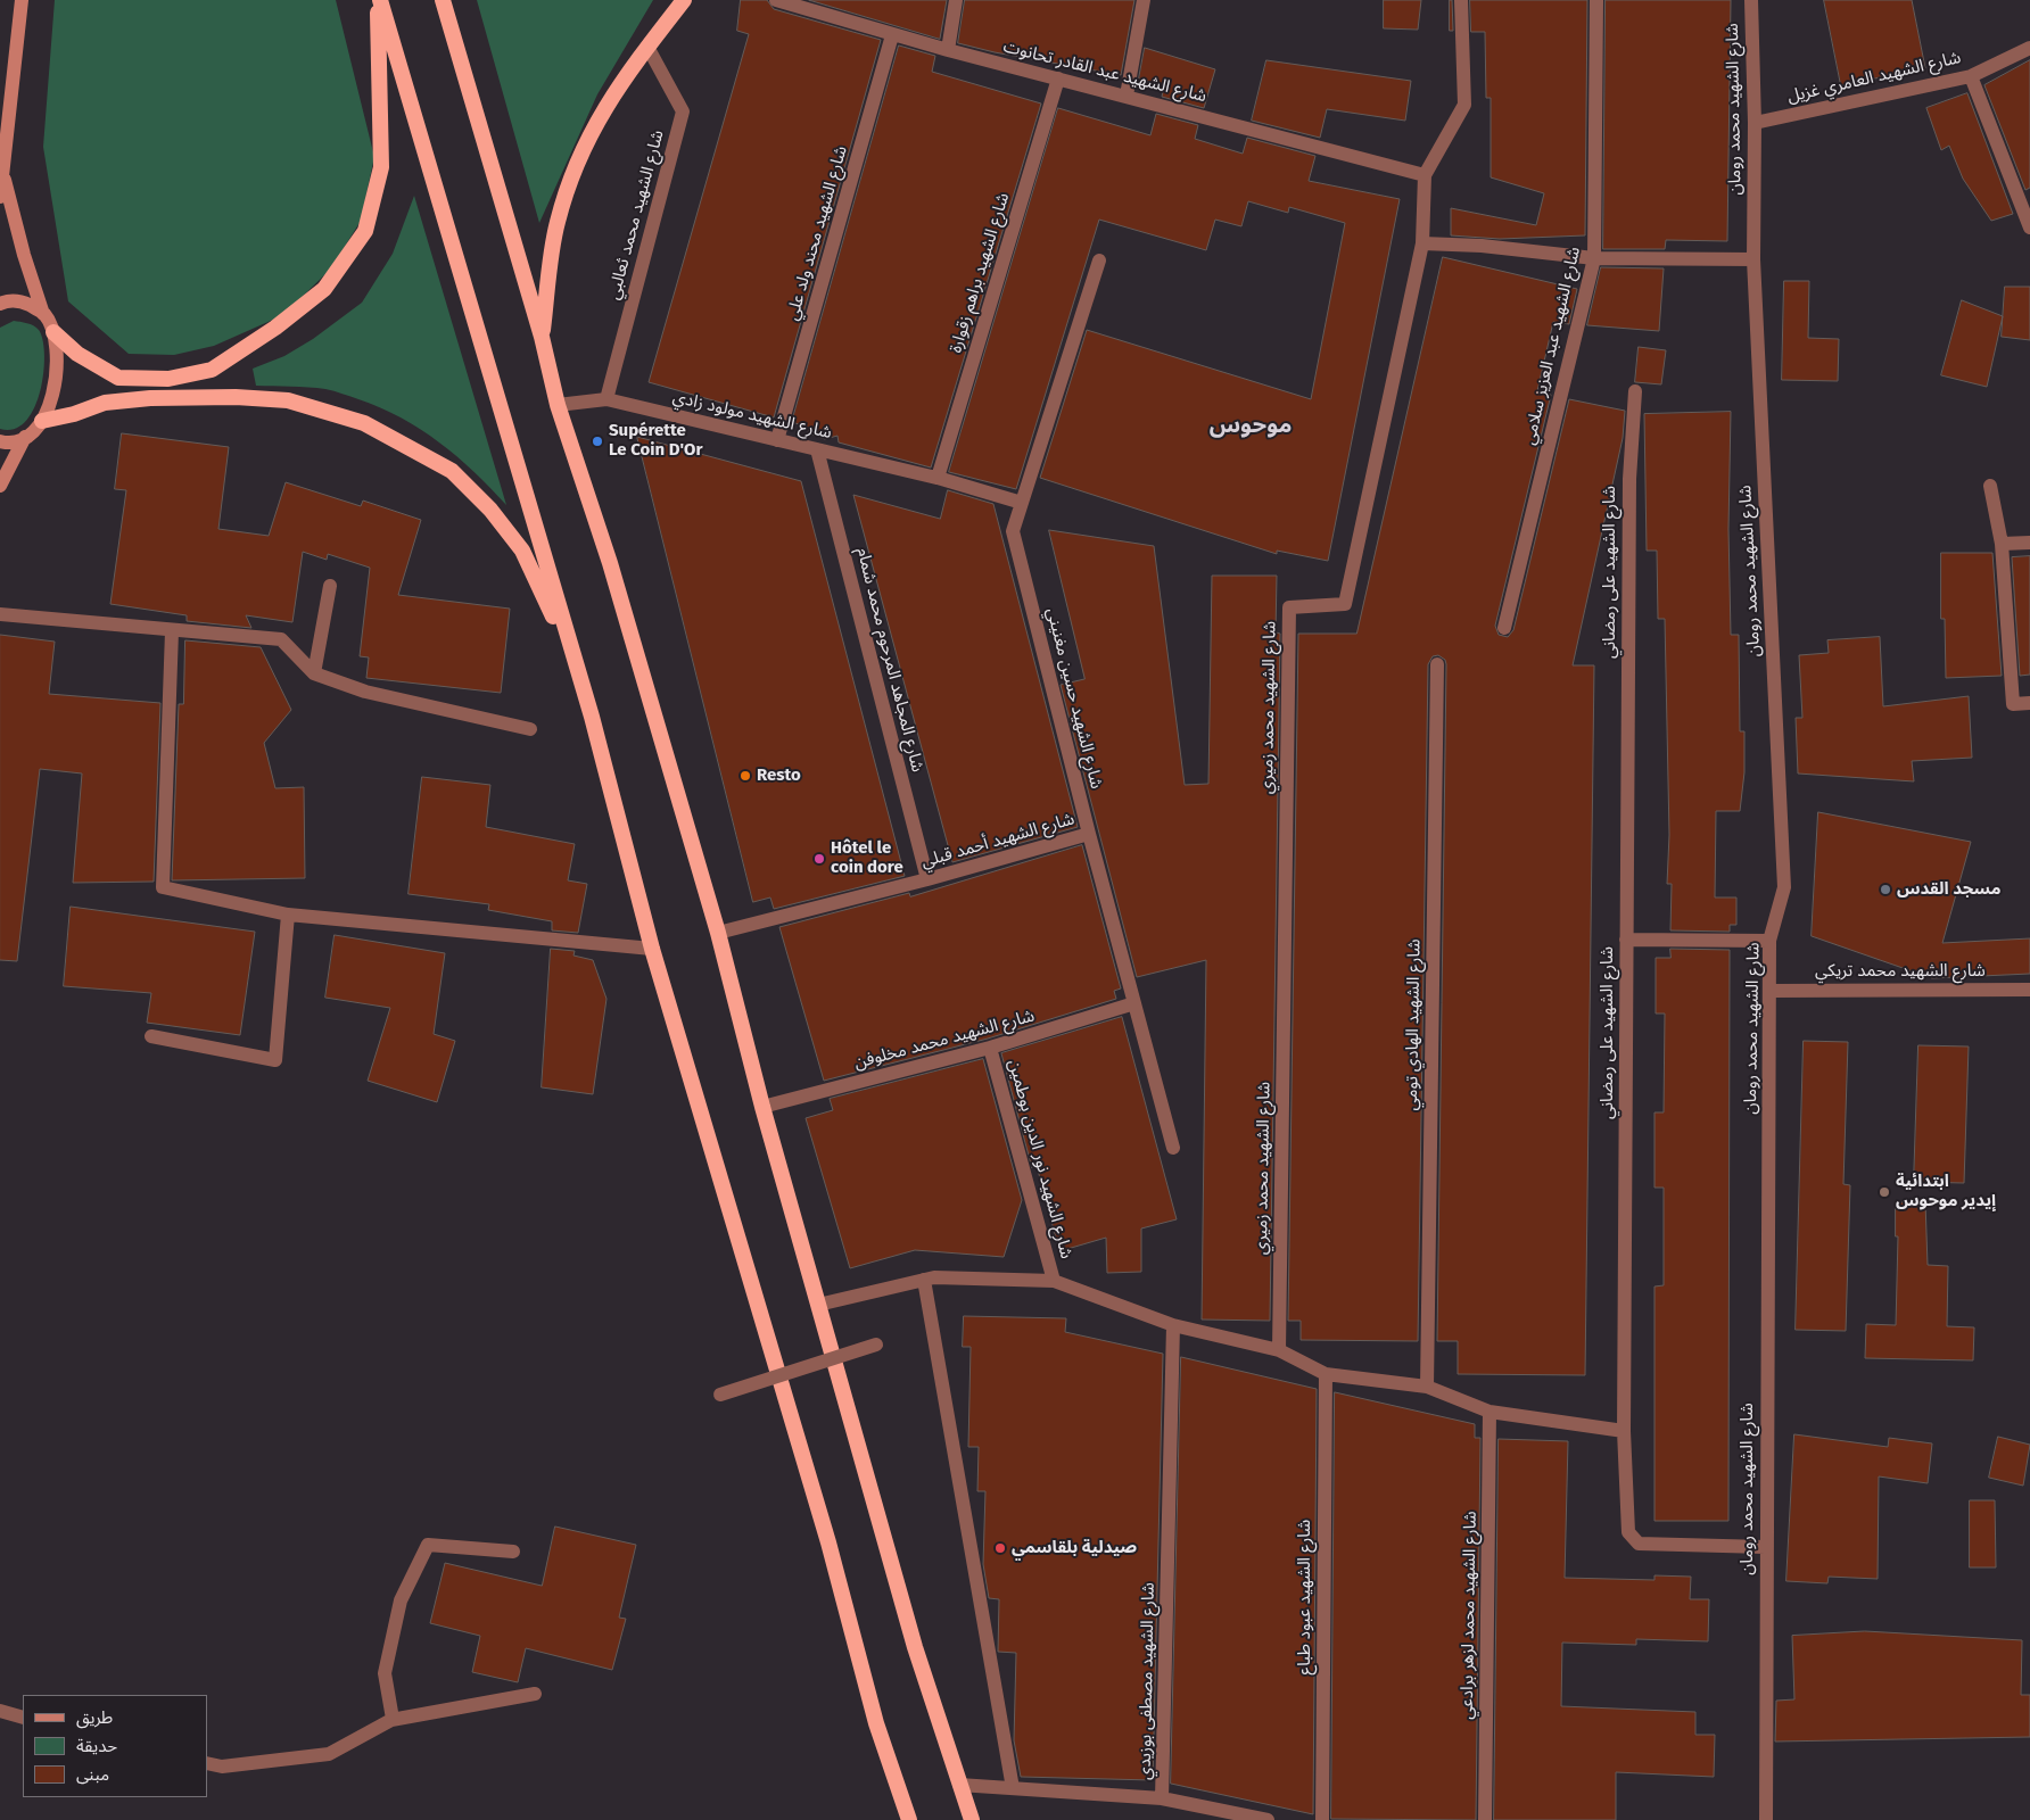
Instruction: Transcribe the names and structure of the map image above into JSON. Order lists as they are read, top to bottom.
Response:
{
  "streets": {
    "street": [
      "شارع الشهيد عبد القادر تحانوت",
      "شارع الشهيد العامري غزيل",
      "شارع الشهيد محمد رومان",
      "شارع الشهيد محمد ثعالبي",
      "شارع الشهيد محند ولد علي",
      "شارع الشهيد براهم زقوارة",
      "شارع الشهيد عبد العزيز سلامي",
      "شارع الشهيد مولود زادي",
      "شارع الشهيد على رمضاني",
      "شارع المجاهد المرحوم محمد شمام",
      "شارع الشهيد حسين مغنيني",
      "شارع الشهيد محمد زميري",
      "شارع الشهيد أحمد قبلي",
      "شارع الشهيد محمد تريكي",
      "شارع الشهيد الهادي تومي",
      "شارع الشهيد محمد مخلوفن",
      "شارع الشهيد نور الدين بوطمين",
      "شارع الشهيد عبود طباع",
      "شارع الشهيد محمد لزهر برادعي",
      "شارع الشهيد مصطفى بوزيدي"
    ]
  },
  "crossings": [
    ["شارع الشهيد عبد القادر تحانوت", "شارع الشهيد محند ولد علي"],
    ["شارع الشهيد عبد القادر تحانوت", "شارع الشهيد براهم زقوارة"],
    ["شارع الشهيد عبد القادر تحانوت", "شارع الشهيد محمد زميري"],
    ["شارع الشهيد العامري غزيل", "شارع الشهيد محمد رومان"],
    ["شارع الشهيد محمد رومان", "شارع الشهيد على رمضاني"],
    ["شارع الشهيد محمد رومان", "شارع الشهيد محمد تريكي"],
    ["شارع الشهيد محمد ثعالبي", "شارع الشهيد مولود زادي"],
    ["شارع الشهيد محند ولد علي", "شارع الشهيد مولود زادي"],
    ["شارع الشهيد براهم زقوارة", "شارع الشهيد مولود زادي"],
    ["شارع الشهيد مولود زادي", "شارع المجاهد المرحوم محمد شمام"],
    ["شارع الشهيد مولود زادي", "شارع الشهيد حسين مغنيني"],
    ["شارع المجاهد المرحوم محمد شمام", "شارع الشهيد أحمد قبلي"],
    ["شارع الشهيد حسين مغنيني", "شارع الشهيد أحمد قبلي"],
    ["شارع الشهيد حسين مغنيني", "شارع الشهيد محمد مخلوفن"],
    ["شارع الشهيد محمد مخلوفن", "شارع الشهيد نور الدين بوطمين"]
  ],
  "districts": ["موحوس"],
  "places": [
    "Supérette Le Coin D'Or",
    "Resto",
    "Hôtel le coin dore",
    "مسجد القدس",
    "ابتدائية إيدير موحوس",
    "صيدلية بلقاسمي"
  ],
  "legend": ["طريق", "حديقة", "مبنى"]
}
